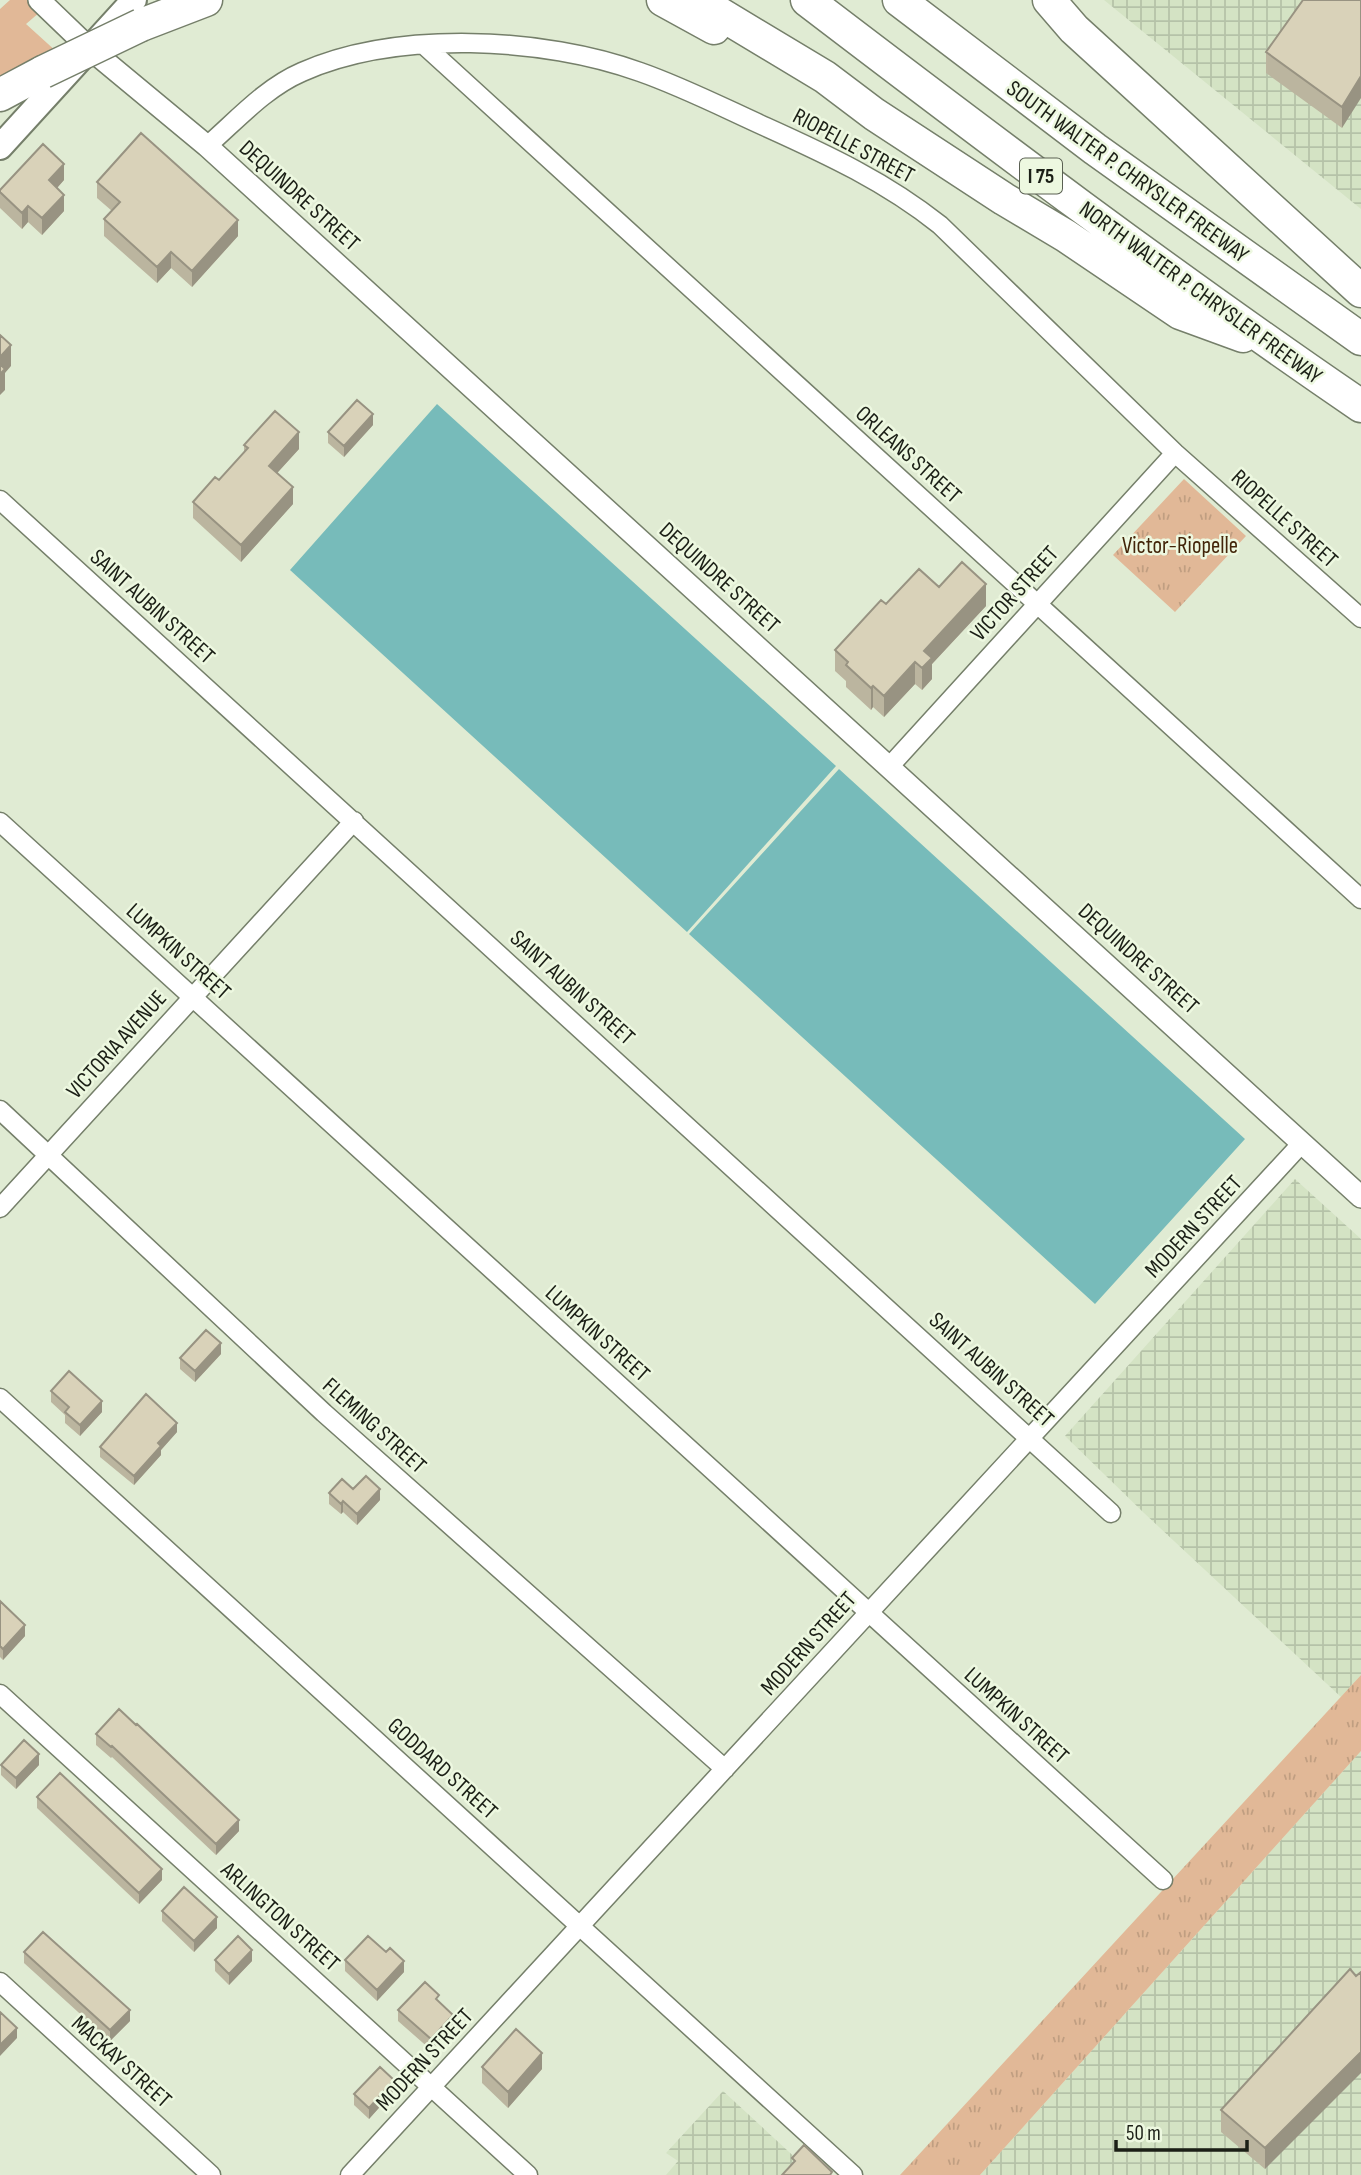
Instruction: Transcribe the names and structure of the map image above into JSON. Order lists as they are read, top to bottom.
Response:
{
  "streets": {
    "highway": ["SOUTH WALTER P. CHRYSLER FREEWAY", "I 75", "NORTH WALTER P. CHRYSLER FREEWAY"],
    "street": [
      "RIOPELLE STREET",
      "DEQUINDRE STREET",
      "ORLEANS STREET",
      "VICTOR STREET",
      "SAINT AUBIN STREET",
      "LUMPKIN STREET",
      "VICTORIA AVENUE",
      "MODERN STREET",
      "FLEMING STREET",
      "GODDARD STREET",
      "ARLINGTON STREET",
      "MACKAY STREET"
    ]
  },
  "crossings": [
    ["RIOPELLE STREET", "DEQUINDRE STREET"],
    ["RIOPELLE STREET", "ORLEANS STREET"],
    ["RIOPELLE STREET", "VICTOR STREET"],
    ["DEQUINDRE STREET", "VICTOR STREET"],
    ["DEQUINDRE STREET", "MODERN STREET"],
    ["ORLEANS STREET", "VICTOR STREET"],
    ["SAINT AUBIN STREET", "VICTORIA AVENUE"],
    ["SAINT AUBIN STREET", "MODERN STREET"],
    ["LUMPKIN STREET", "VICTORIA AVENUE"],
    ["LUMPKIN STREET", "MODERN STREET"],
    ["VICTORIA AVENUE", "FLEMING STREET"],
    ["MODERN STREET", "FLEMING STREET"],
    ["MODERN STREET", "GODDARD STREET"],
    ["MODERN STREET", "ARLINGTON STREET"]
  ],
  "parks": ["Victor-Riopelle"],
  "scale_bar": "50 m"
}
